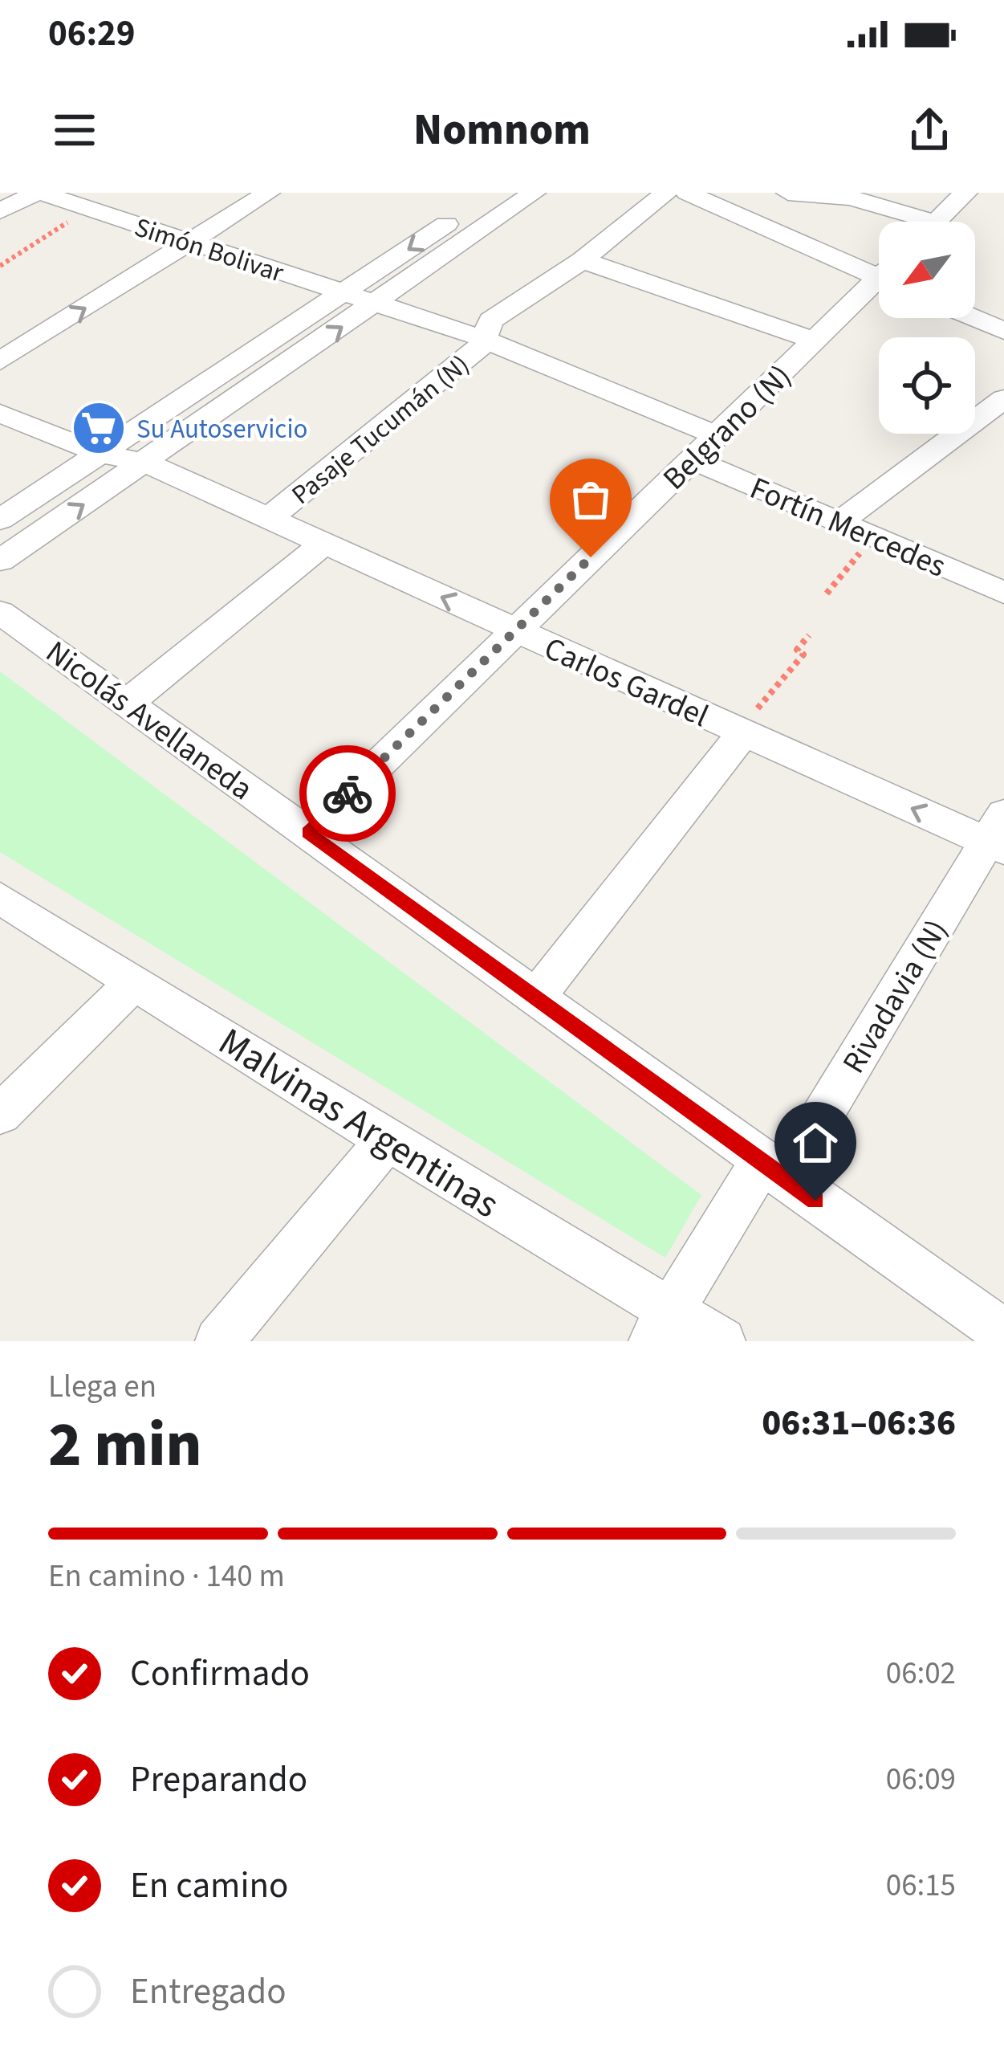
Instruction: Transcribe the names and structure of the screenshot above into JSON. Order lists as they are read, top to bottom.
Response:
{
  "streets": {
    "street": [
      "Simón Bolivar",
      "Belgrano (N)",
      "Pasaje Tucumán (N)",
      "Fortín Mercedes",
      "Carlos Gardel",
      "Nicolás Avellaneda",
      "Rivadavia (N)",
      "Malvinas Argentinas"
    ]
  },
  "crossings": [
    ["Belgrano (N)", "Fortín Mercedes"],
    ["Belgrano (N)", "Carlos Gardel"],
    ["Belgrano (N)", "Nicolás Avellaneda"],
    ["Pasaje Tucumán (N)", "Carlos Gardel"],
    ["Pasaje Tucumán (N)", "Nicolás Avellaneda"],
    ["Carlos Gardel", "Rivadavia (N)"],
    ["Nicolás Avellaneda", "Rivadavia (N)"],
    ["Rivadavia (N)", "Malvinas Argentinas"]
  ],
  "places": {
    "supermarket": ["Su Autoservicio"]
  },
  "north": "bottom left",
  "page": {
    "status": "06:29",
    "header": "Nomnom",
    "heading": ["2 min", "Llega en", "06:31–06:36"],
    "bar": "En camino · 140 m",
    "list": [
      ["Confirmado", "06:02"],
      ["Preparando", "06:09"],
      ["En camino", "06:15"],
      "Entregado"
    ]
  }
}
